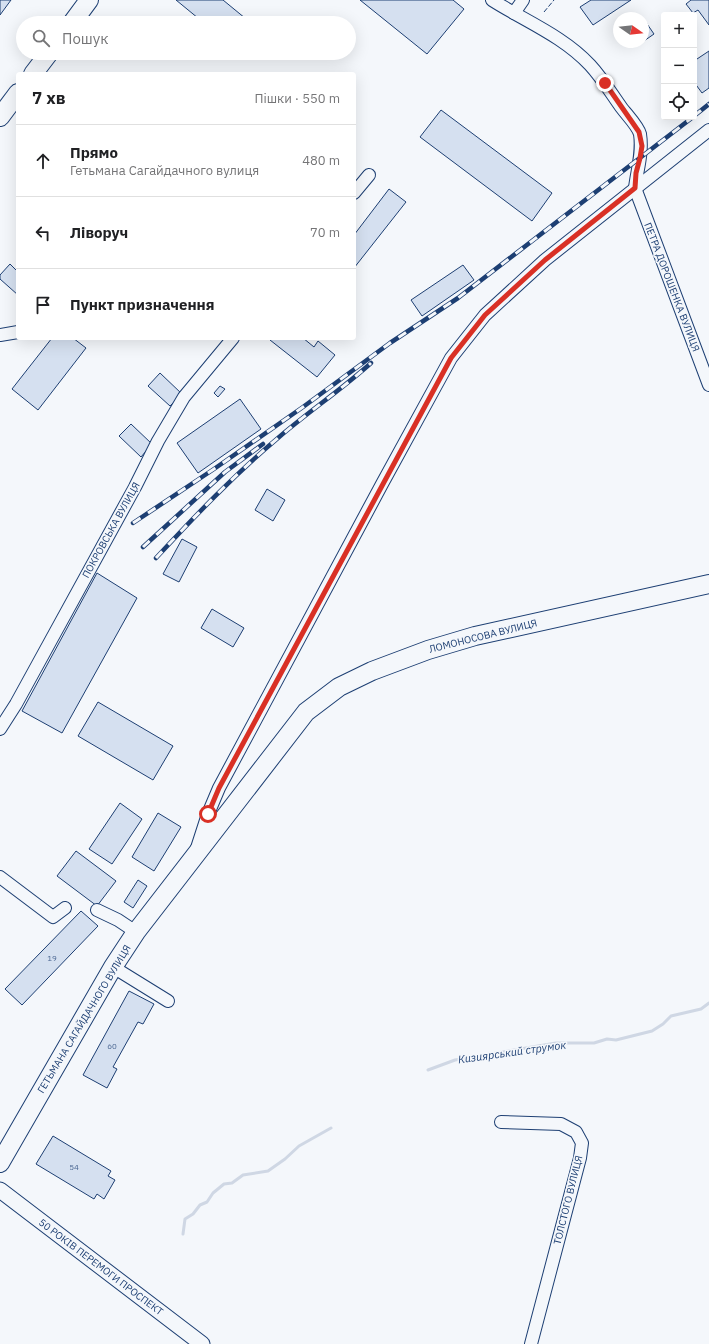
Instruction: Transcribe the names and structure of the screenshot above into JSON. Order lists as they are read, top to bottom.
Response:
{
  "streets": {
    "highway": ["ЛОМОНОСОВА ВУЛИЦЯ", "ГЕТЬМАНА САГАЙДАЧНОГО ВУЛИЦЯ"],
    "main road": ["50 РОКІВ ПЕРЕМОГИ ПРОСПЕКТ"],
    "street": ["ПЕТРА ДОРОШЕНКА ВУЛИЦЯ", "ПОКРОВСЬКА ВУЛИЦЯ", "ТОЛСТОГО ВУЛИЦЯ"]
  },
  "crossings": [
    ["ПЕТРА ДОРОШЕНКА ВУЛИЦЯ", "ГЕТЬМАНА САГАЙДАЧНОГО ВУЛИЦЯ"],
    ["ЛОМОНОСОВА ВУЛИЦЯ", "ГЕТЬМАНА САГАЙДАЧНОГО ВУЛИЦЯ"]
  ],
  "water": ["Кизиярський струмок"],
  "house_numbers": ["19", "60", "54"],
  "north": "right",
  "page": {
    "map_buttons": ["+", "−"],
    "search": "Пошук",
    "heading": ["7 хв", "Пішки · 550 m"],
    "list": [
      ["Прямо", "Гетьмана Сагайдачного вулиця", "480 m"],
      ["Ліворуч", "70 m"],
      "Пункт призначення"
    ]
  }
}
